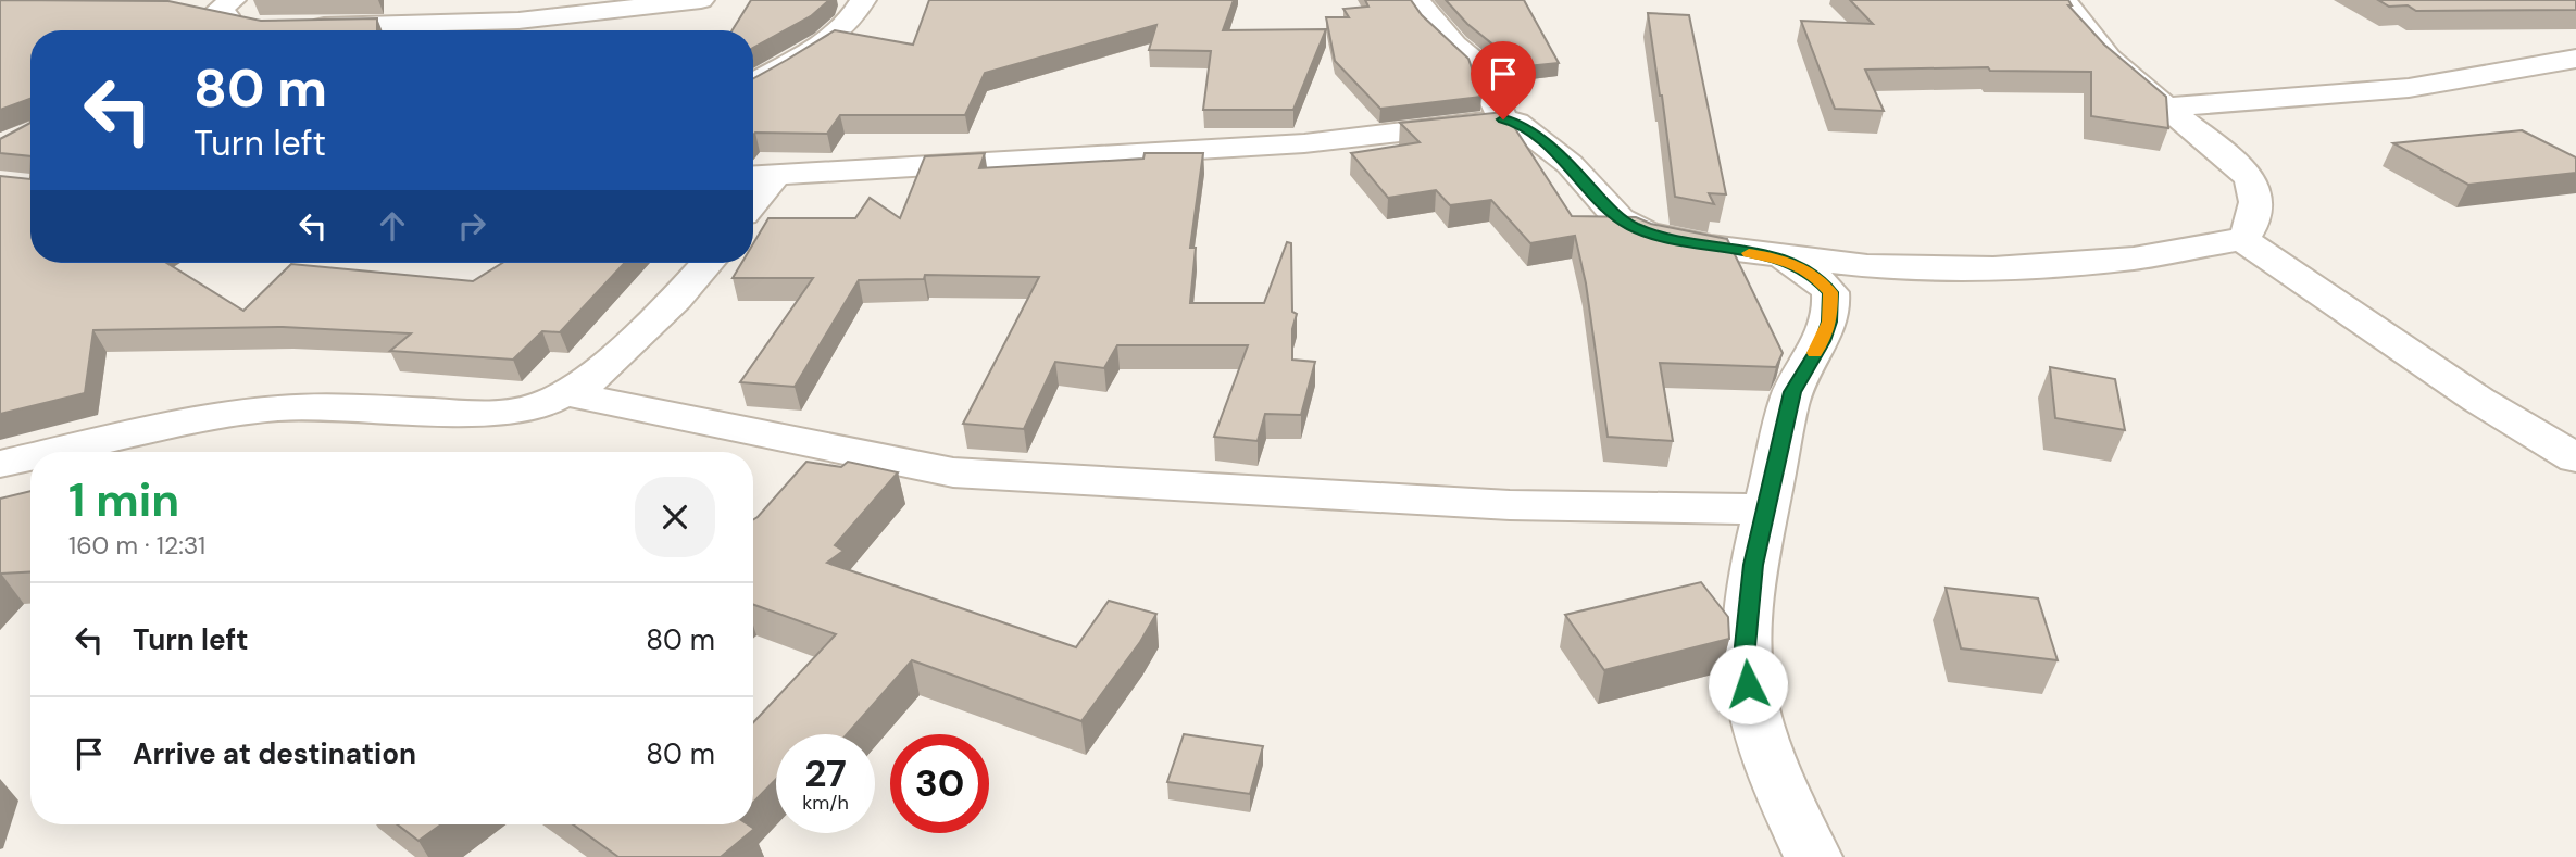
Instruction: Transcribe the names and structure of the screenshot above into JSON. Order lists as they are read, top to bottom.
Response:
{
  "page": {
    "turn": ["80 m", "Turn left"],
    "heading": ["1 min", "160 m · 12:31"],
    "list": [
      {
        "name": "Turn left",
        "value": "80 m"
      },
      {
        "name": "Arrive at destination",
        "value": "80 m"
      }
    ],
    "speed": "27 km/h",
    "limit": "30"
  }
}
